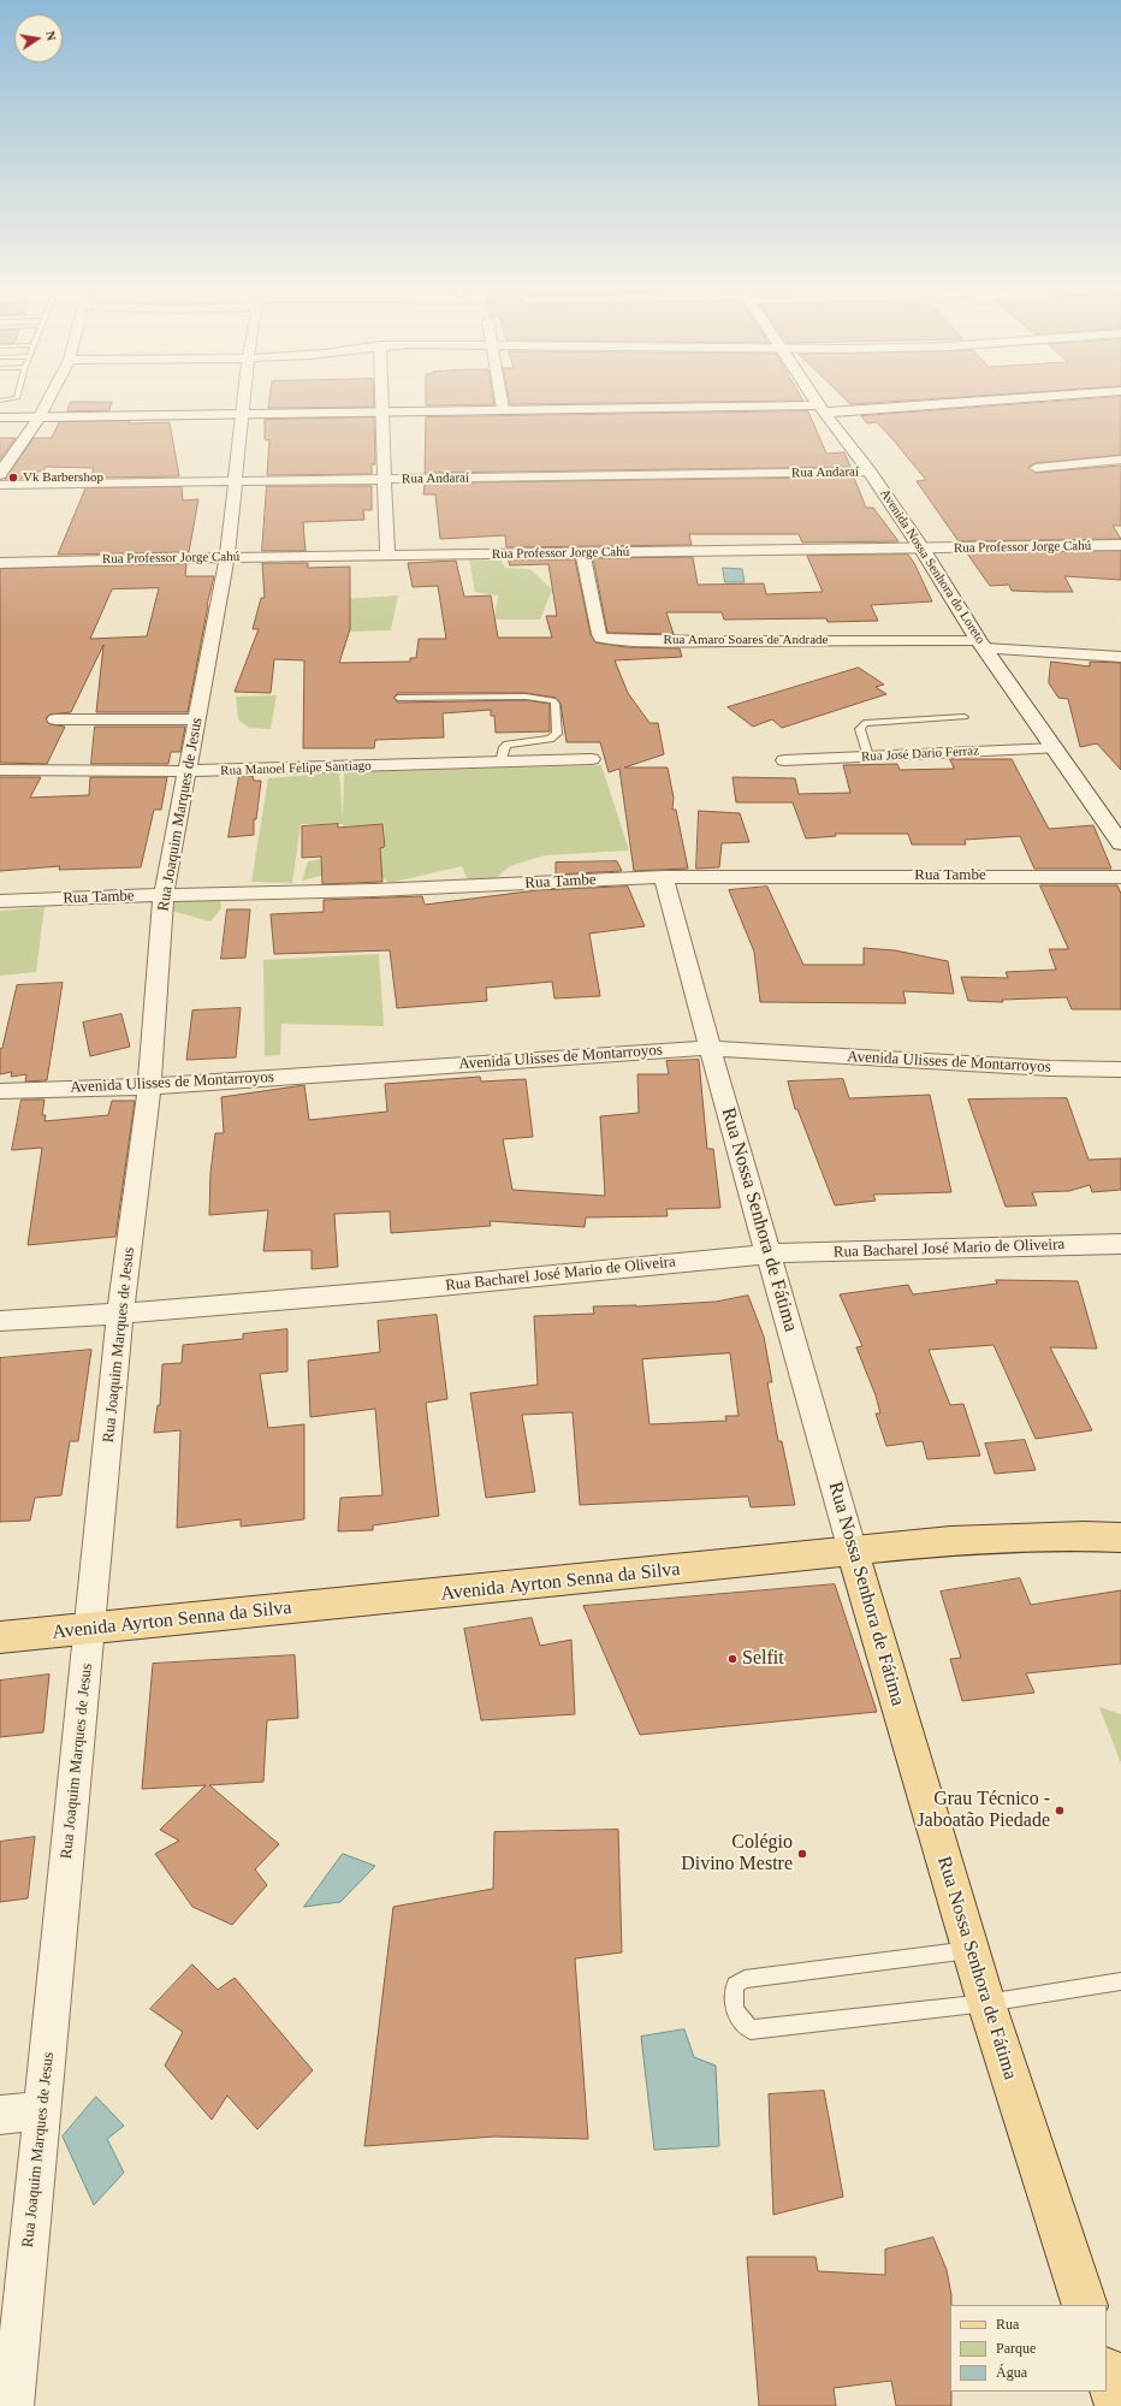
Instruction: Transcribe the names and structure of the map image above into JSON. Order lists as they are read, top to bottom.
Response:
{
  "streets": {
    "main road": ["Rua Nossa Senhora de Fátima", "Avenida Ayrton Senna da Silva"],
    "street": [
      "Rua Andaraí",
      "Rua Professor Jorge Cahú",
      "Avenida Nossa Senhora do Loreto",
      "Rua Amaro Soares de Andrade",
      "Rua José Dario Ferraz",
      "Rua Manoel Felipe Santiago",
      "Rua Joaquim Marques de Jesus",
      "Rua Tambe",
      "Avenida Ulisses de Montarroyos",
      "Rua Bacharel José Mario de Oliveira"
    ]
  },
  "crossings": [
    ["Rua Andaraí", "Avenida Nossa Senhora do Loreto"],
    ["Rua Andaraí", "Rua Joaquim Marques de Jesus"],
    ["Rua Professor Jorge Cahú", "Avenida Nossa Senhora do Loreto"],
    ["Rua Professor Jorge Cahú", "Rua Amaro Soares de Andrade"],
    ["Rua Professor Jorge Cahú", "Rua Joaquim Marques de Jesus"],
    ["Avenida Nossa Senhora do Loreto", "Rua Amaro Soares de Andrade"],
    ["Avenida Nossa Senhora do Loreto", "Rua José Dario Ferraz"],
    ["Rua Manoel Felipe Santiago", "Rua Joaquim Marques de Jesus"],
    ["Rua Joaquim Marques de Jesus", "Rua Tambe"],
    ["Rua Joaquim Marques de Jesus", "Avenida Ulisses de Montarroyos"],
    ["Rua Joaquim Marques de Jesus", "Rua Bacharel José Mario de Oliveira"],
    ["Rua Joaquim Marques de Jesus", "Avenida Ayrton Senna da Silva"],
    ["Rua Tambe", "Rua Nossa Senhora de Fátima"],
    ["Avenida Ulisses de Montarroyos", "Rua Nossa Senhora de Fátima"],
    ["Rua Nossa Senhora de Fátima", "Rua Bacharel José Mario de Oliveira"],
    ["Rua Nossa Senhora de Fátima", "Avenida Ayrton Senna da Silva"]
  ],
  "places": [
    "Vk Barbershop",
    "Selfit",
    "Grau Técnico - Jaboatão Piedade",
    "Colégio Divino Mestre"
  ],
  "legend": ["Rua", "Parque", "Água"],
  "north": "right"
}
